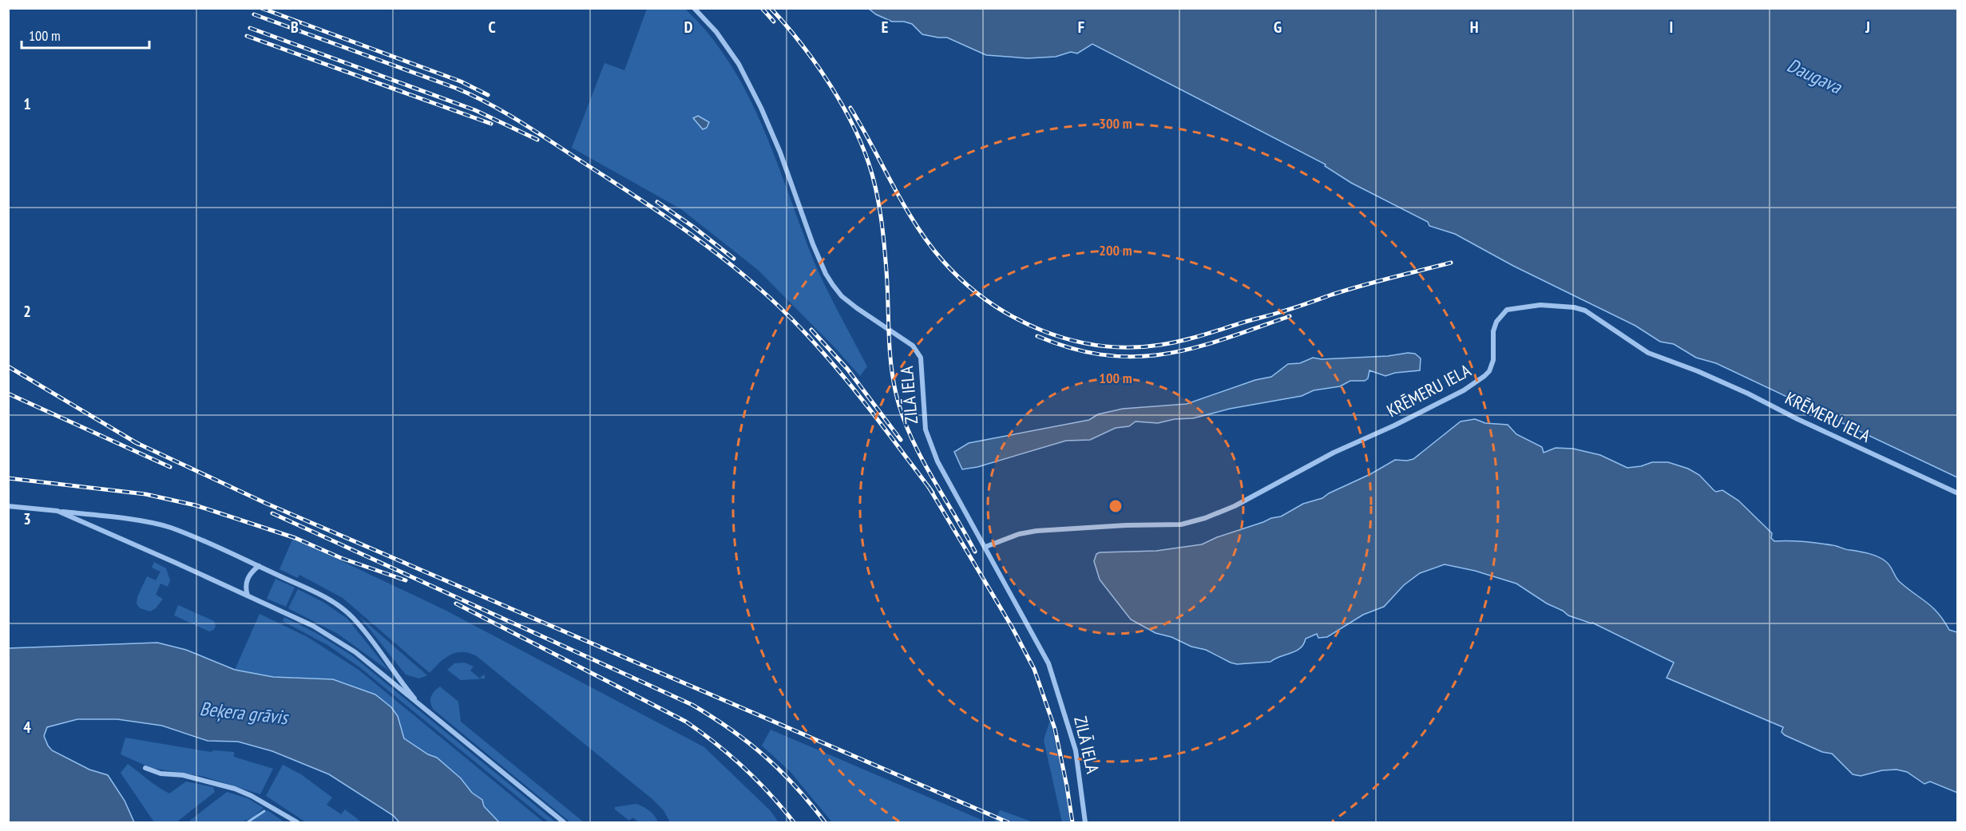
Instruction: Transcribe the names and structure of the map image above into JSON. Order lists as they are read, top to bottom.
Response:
{
  "streets": {
    "street": ["KRĒMERU IELA", "ZILĀ IELA"]
  },
  "crossings": [
    ["KRĒMERU IELA", "ZILĀ IELA"]
  ],
  "water": ["Daugava", "Beķera grāvis"],
  "scale_bar": "100 m",
  "grid": {
    "columns": [
      "B",
      "C",
      "D",
      "E",
      "F",
      "G",
      "H",
      "I",
      "J"
    ],
    "rows": [
      "1",
      "2",
      "3",
      "4"
    ]
  },
  "rings": ["300 m", "200 m", "100 m"]
}
